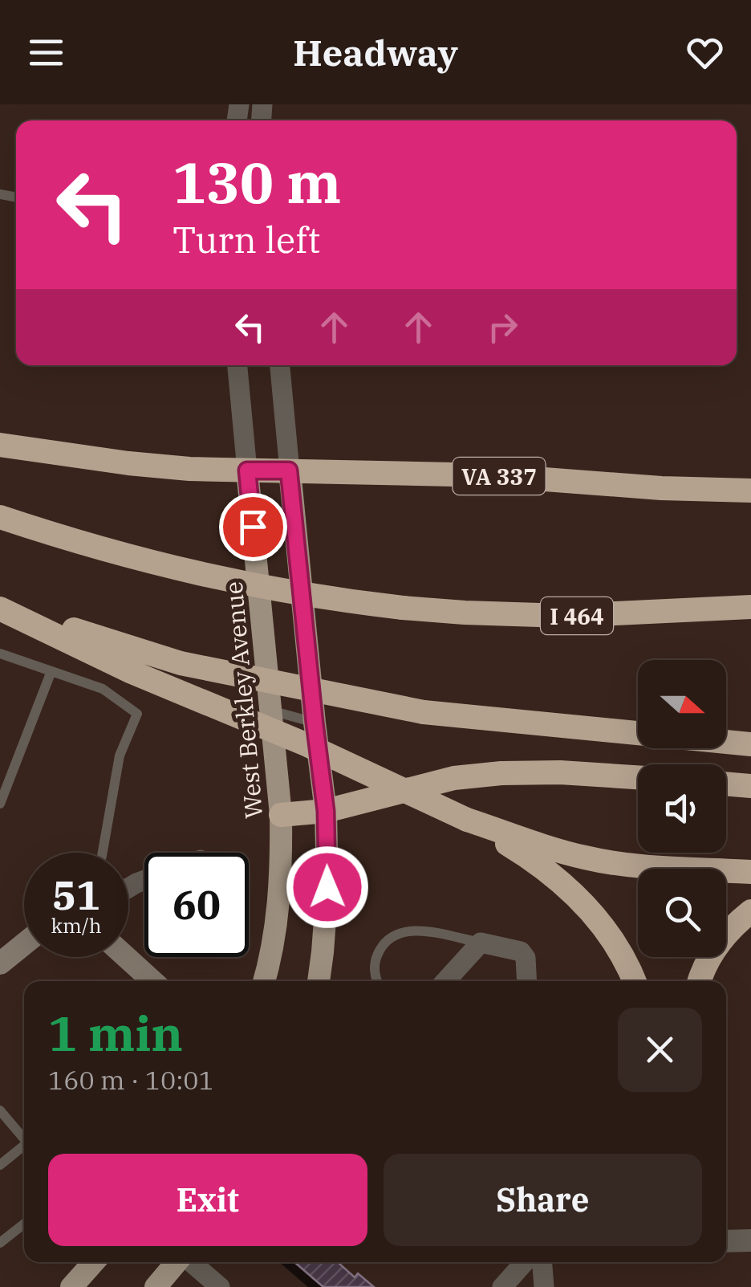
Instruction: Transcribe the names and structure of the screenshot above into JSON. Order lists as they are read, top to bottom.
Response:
{
  "streets": {
    "highway": ["VA 337", "I 464"],
    "main road": ["West Berkley Avenue"]
  },
  "crossings": [
    ["VA 337", "West Berkley Avenue"]
  ],
  "north": "right",
  "page": {
    "header": "Headway",
    "turn": ["130 m", "Turn left"],
    "speed": "51 km/h",
    "limit": "60",
    "heading": ["1 min", "160 m · 10:01"],
    "buttons": ["Exit", "Share"]
  }
}
